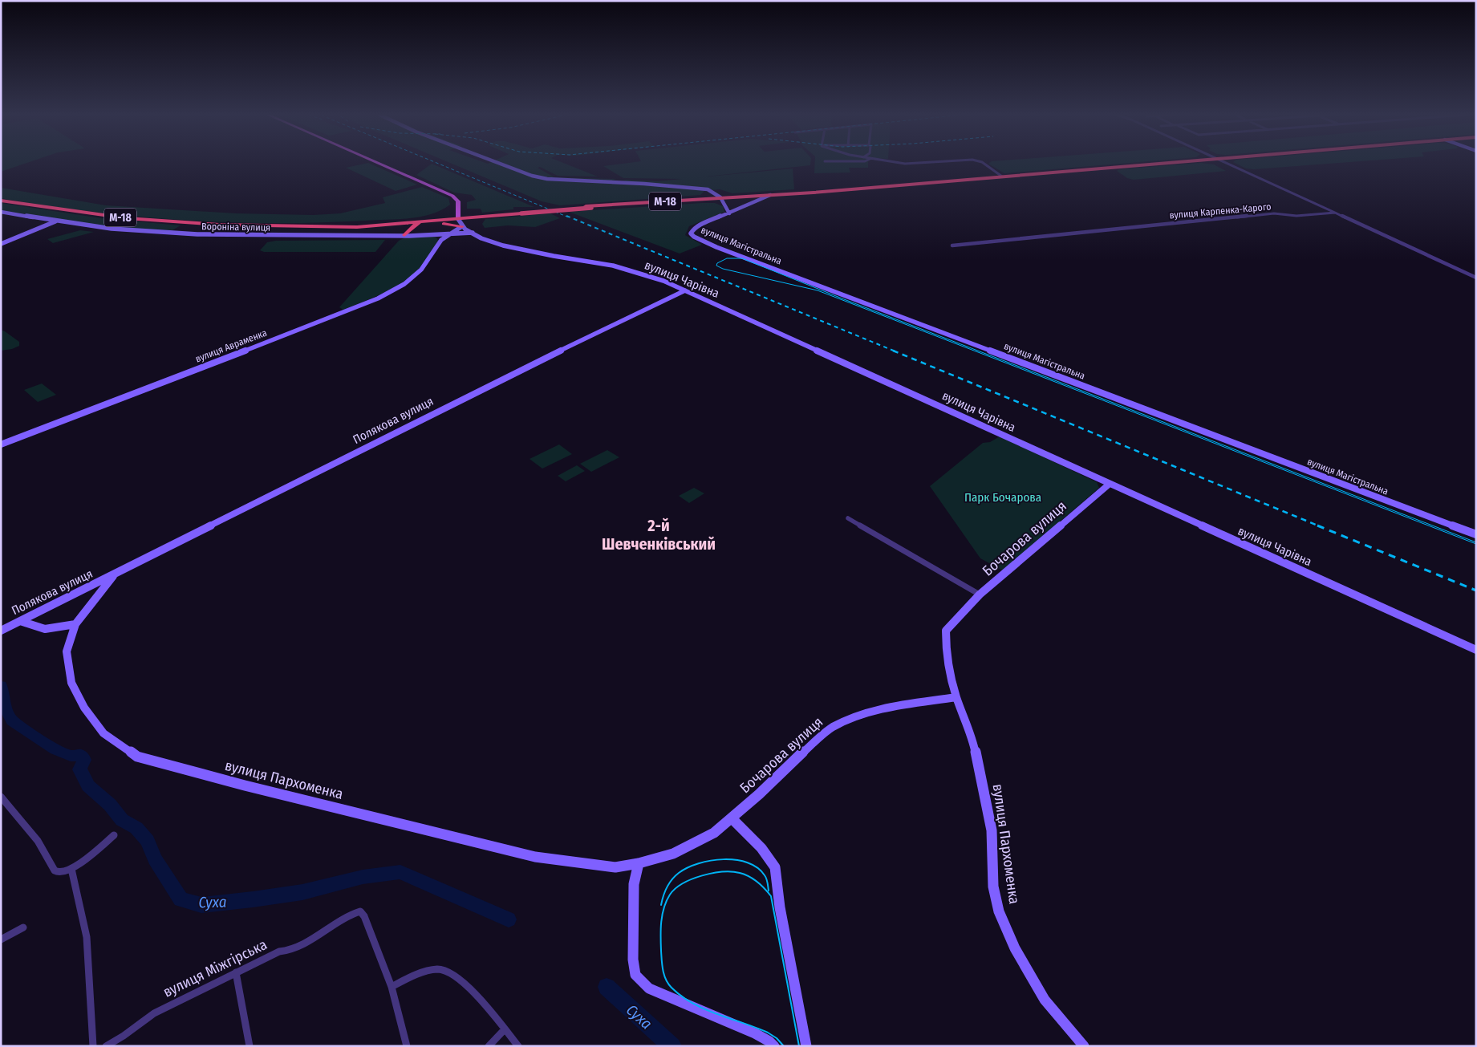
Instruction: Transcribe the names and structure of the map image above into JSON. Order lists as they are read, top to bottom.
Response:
{
  "streets": {
    "highway": ["М-18"],
    "street": [
      "вулиця Карпенка-Карого",
      "Вороніна вулиця",
      "вулиця Магістральна",
      "вулиця Чарівна",
      "вулиця Авраменка",
      "Полякова вулиця",
      "Бочарова вулиця",
      "вулиця Пархоменка",
      "вулиця Міжгірська"
    ]
  },
  "crossings": [
    ["М-18", "вулиця Магістральна"],
    ["Вороніна вулиця", "вулиця Чарівна"],
    ["Вороніна вулиця", "вулиця Авраменка"],
    ["вулиця Чарівна", "вулиця Авраменка"],
    ["вулиця Чарівна", "Полякова вулиця"],
    ["вулиця Чарівна", "Бочарова вулиця"],
    ["Полякова вулиця", "вулиця Пархоменка"],
    ["Бочарова вулиця", "вулиця Пархоменка"]
  ],
  "districts": ["2-й Шевченківський"],
  "water": ["Суха"],
  "parks": ["Парк Бочарова"]
}
